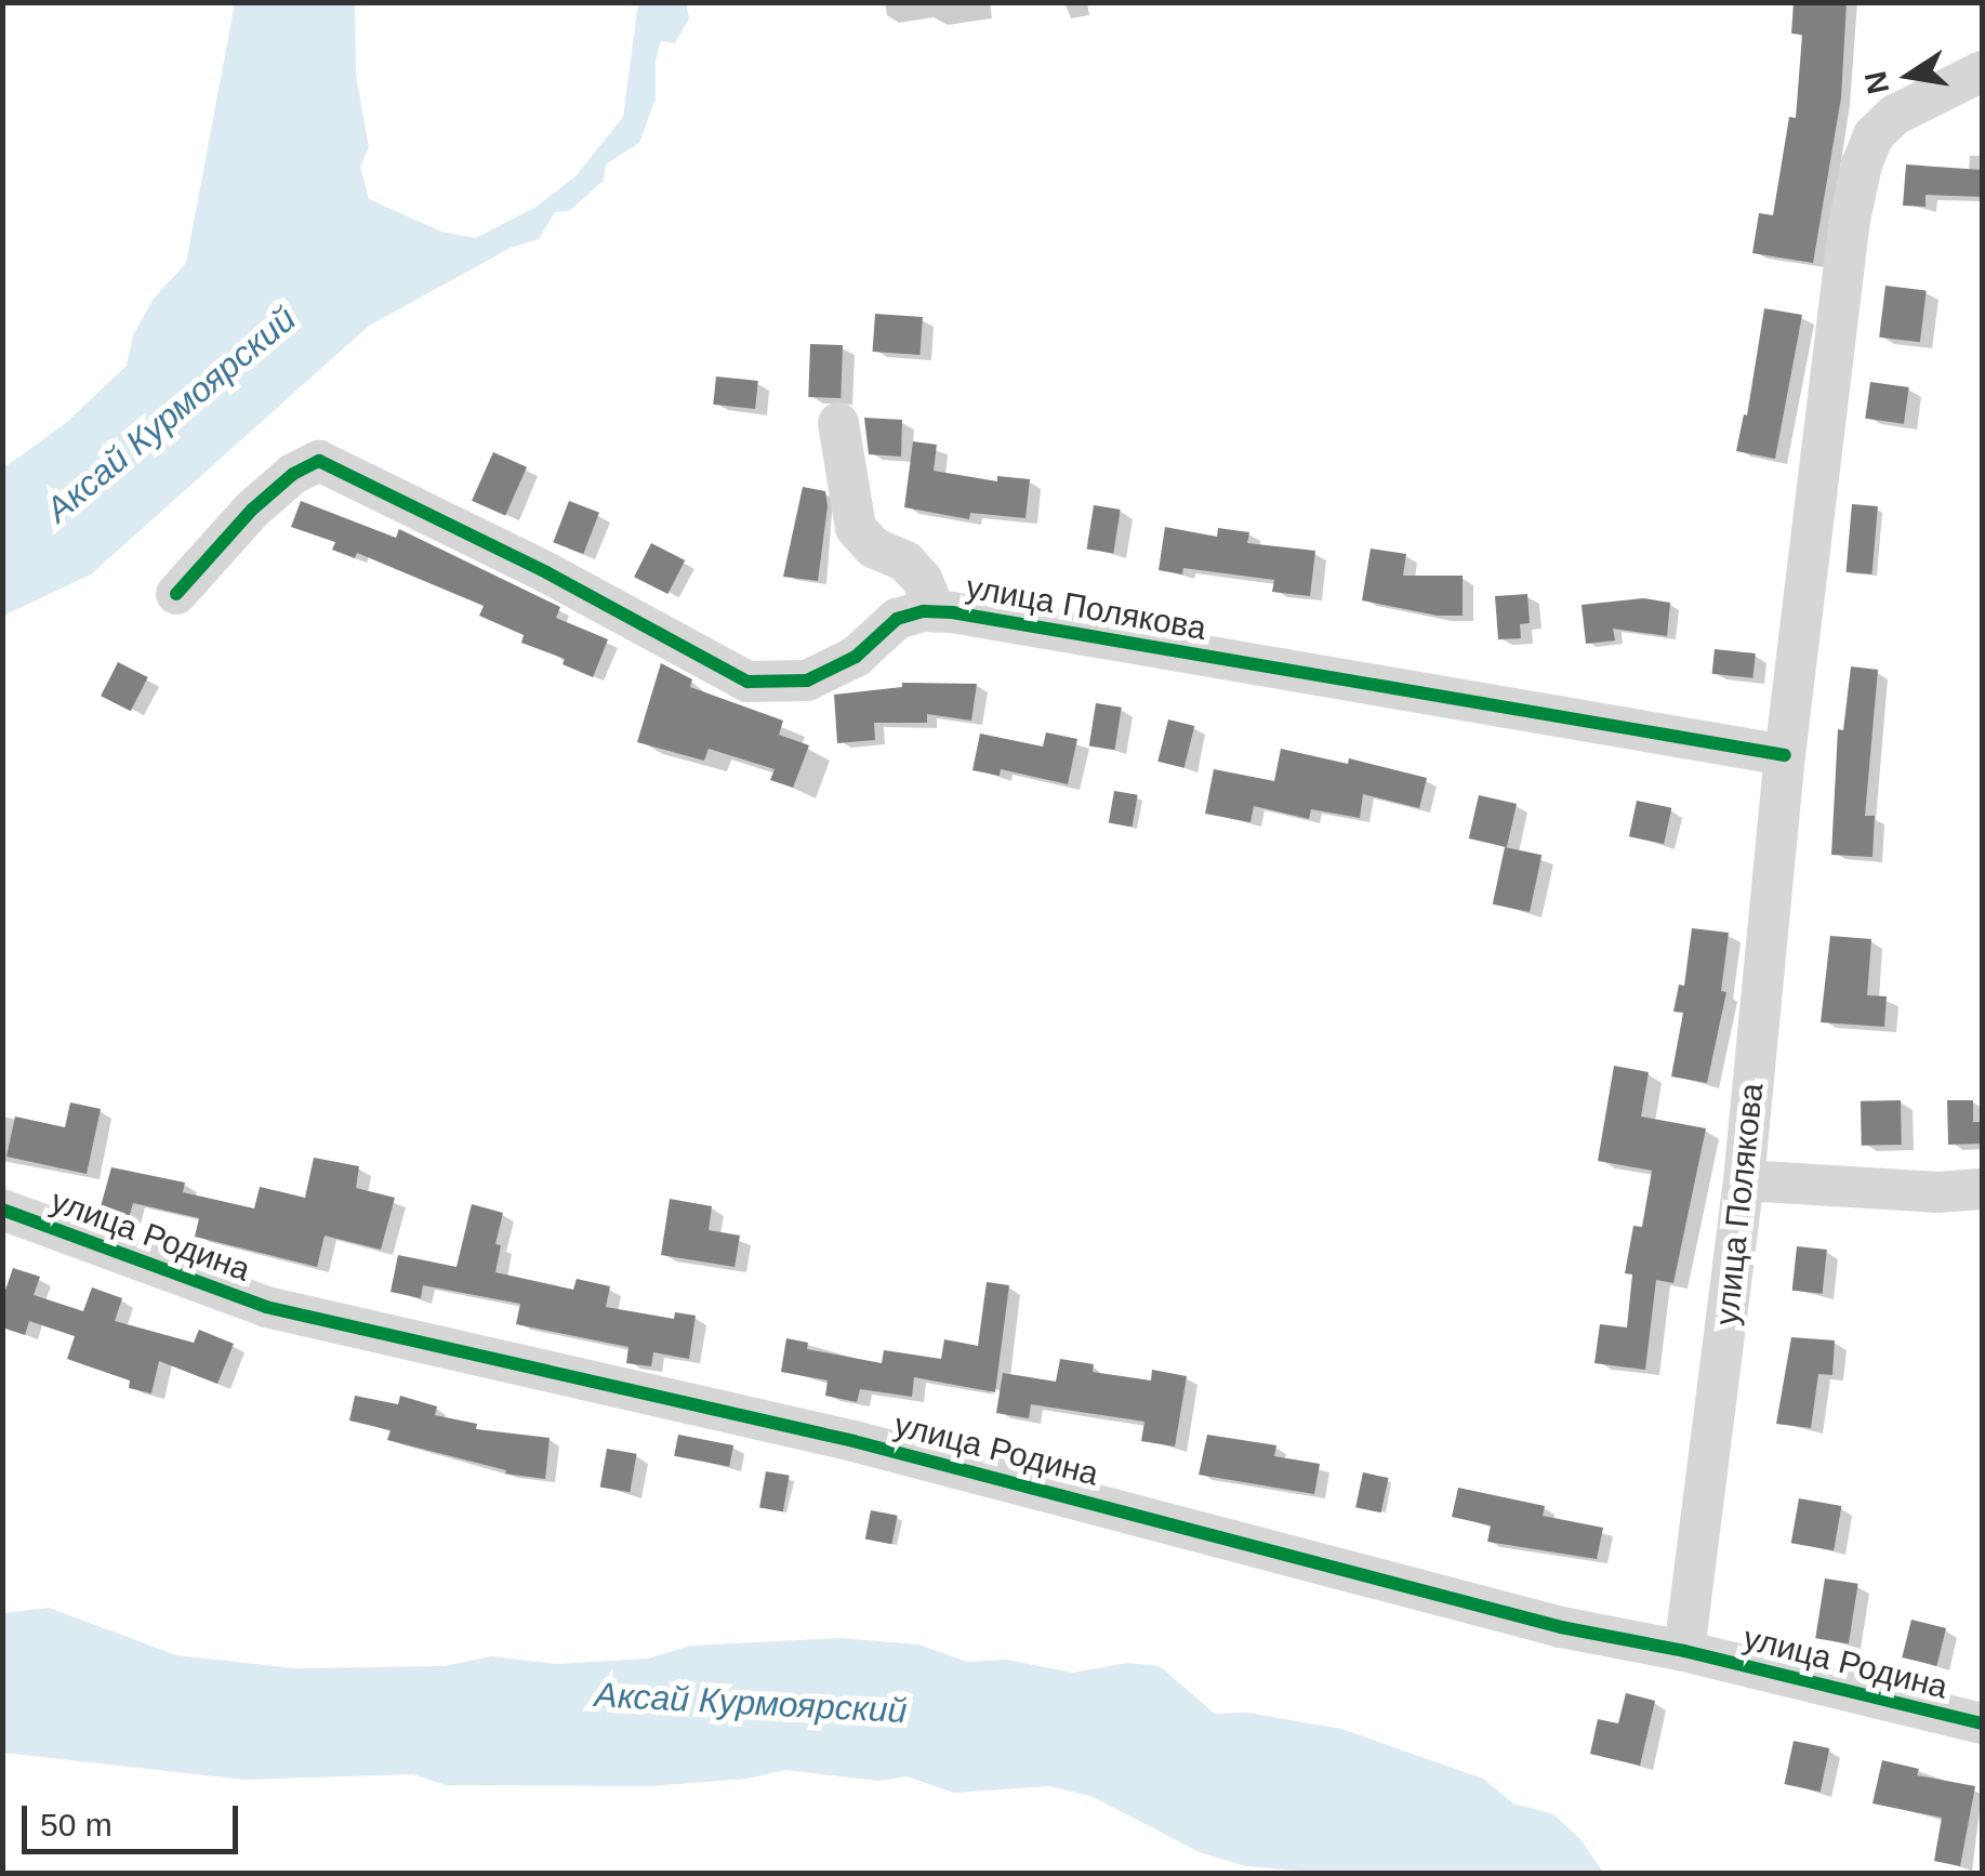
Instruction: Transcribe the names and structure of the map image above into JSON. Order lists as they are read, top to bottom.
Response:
{
  "streets": {
    "street": ["улица Полякова", "улица Родина"]
  },
  "crossings": [
    ["улица Полякова", "улица Родина"]
  ],
  "water": ["Аксай Курмоярский"],
  "scale_bar": "50 m",
  "north": "left"
}
